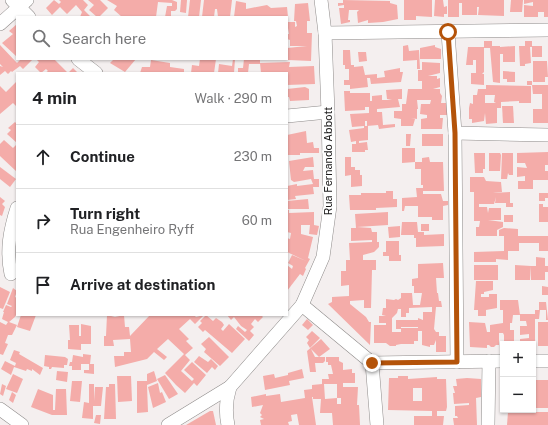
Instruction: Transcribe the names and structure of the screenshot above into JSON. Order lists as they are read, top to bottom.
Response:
{
  "streets": {
    "street": ["Rua Fernando Abbott"]
  },
  "page": {
    "search": "Search here",
    "heading": ["4 min", "Walk · 290 m"],
    "list": [
      ["Continue", "230 m"],
      ["Turn right", "Rua Engenheiro Ryff", "60 m"],
      "Arrive at destination"
    ],
    "map_buttons": ["+", "−"]
  }
}
